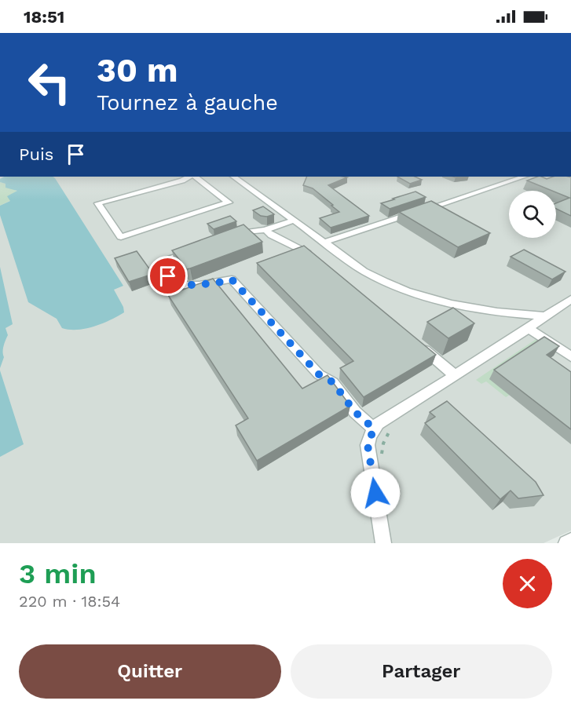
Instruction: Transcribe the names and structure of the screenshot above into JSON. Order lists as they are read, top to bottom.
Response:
{
  "page": {
    "status": "18:51",
    "turn": ["30 m", "Tournez à gauche"],
    "then": "Puis",
    "heading": ["3 min", "220 m · 18:54"],
    "buttons": ["Quitter", "Partager"]
  }
}
